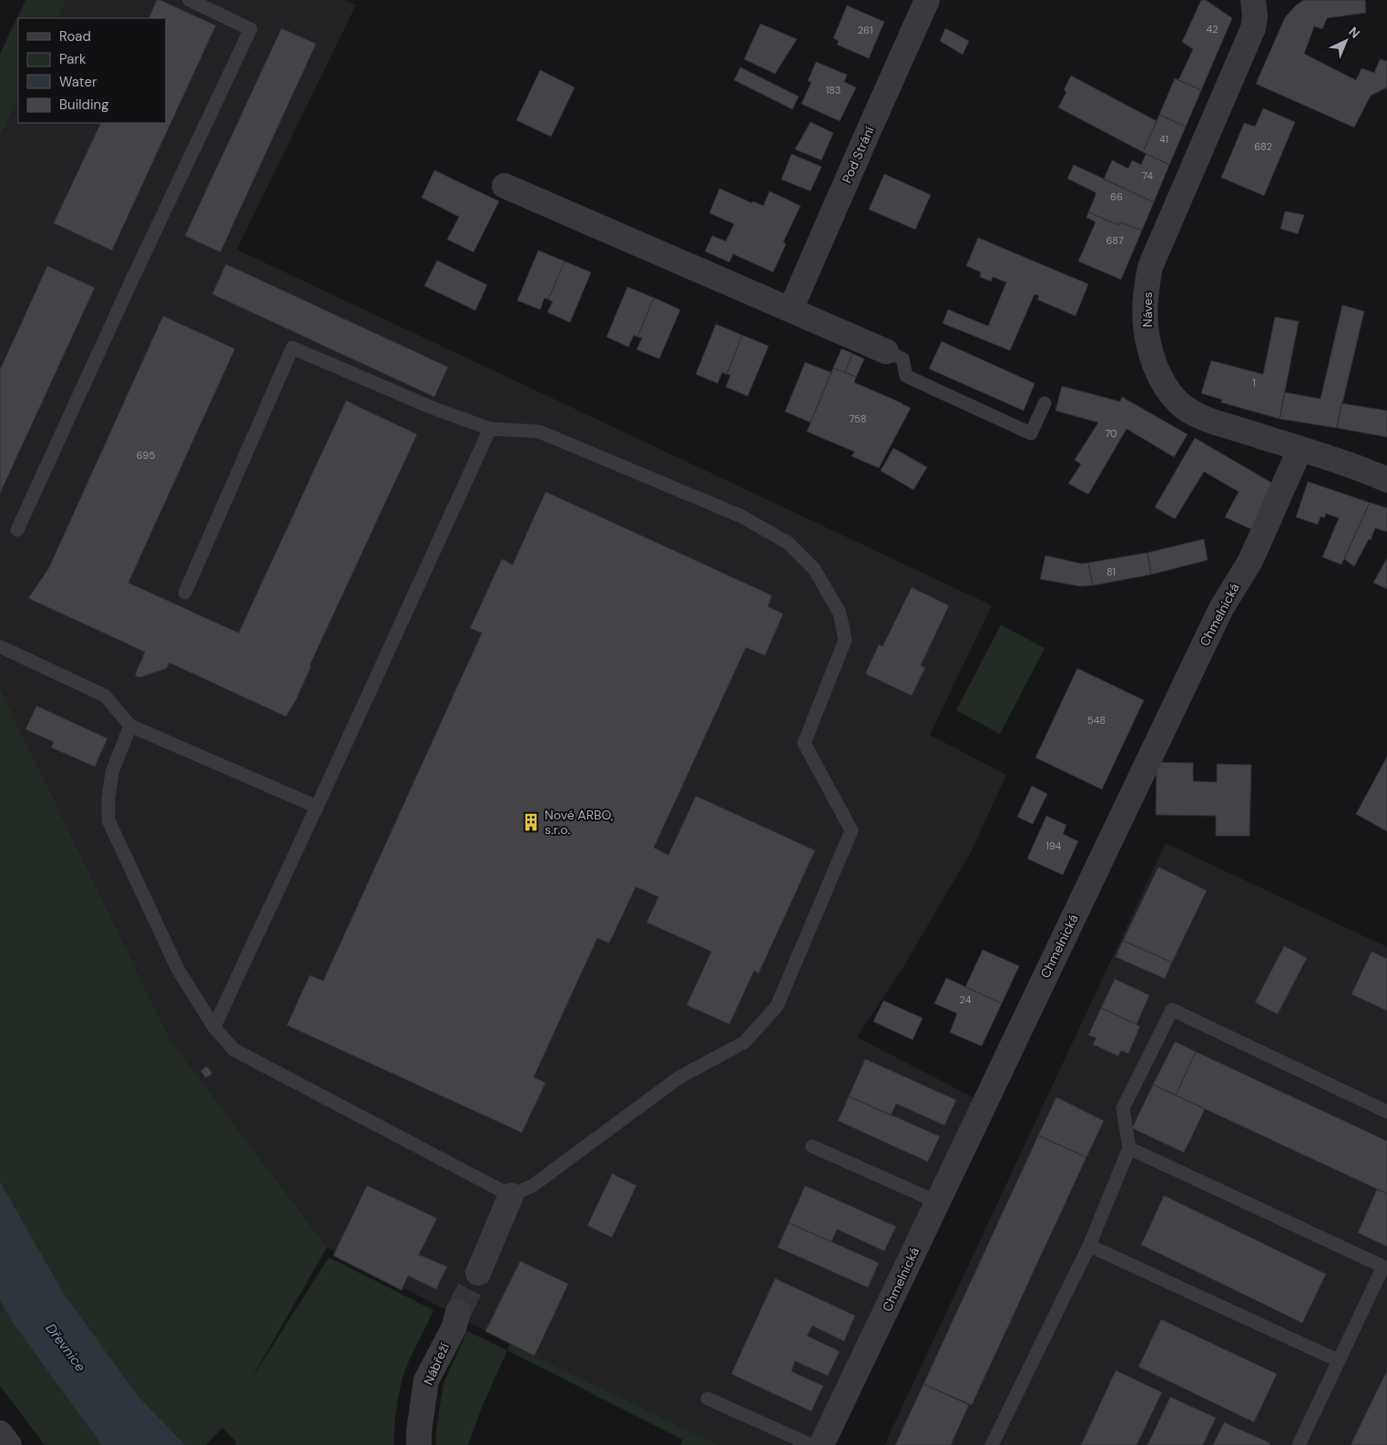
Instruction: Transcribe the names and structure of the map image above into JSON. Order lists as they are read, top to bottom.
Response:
{
  "streets": {
    "street": [
      "Pod Strání",
      "Náves",
      "Chmelnická",
      "Nábřeží"
    ]
  },
  "crossings": [
    ["Náves", "Chmelnická"]
  ],
  "water": ["Dřevnice"],
  "places": {
    "building": ["Nové ARBO, s.r.o."]
  },
  "house_numbers": [
    "42",
    "261",
    "183",
    "41",
    "682",
    "74",
    "66",
    "687",
    "1",
    "758",
    "70",
    "695",
    "81",
    "548",
    "194",
    "24"
  ],
  "legend": [
    "Road",
    "Park",
    "Water",
    "Building"
  ],
  "north": "top right"
}
